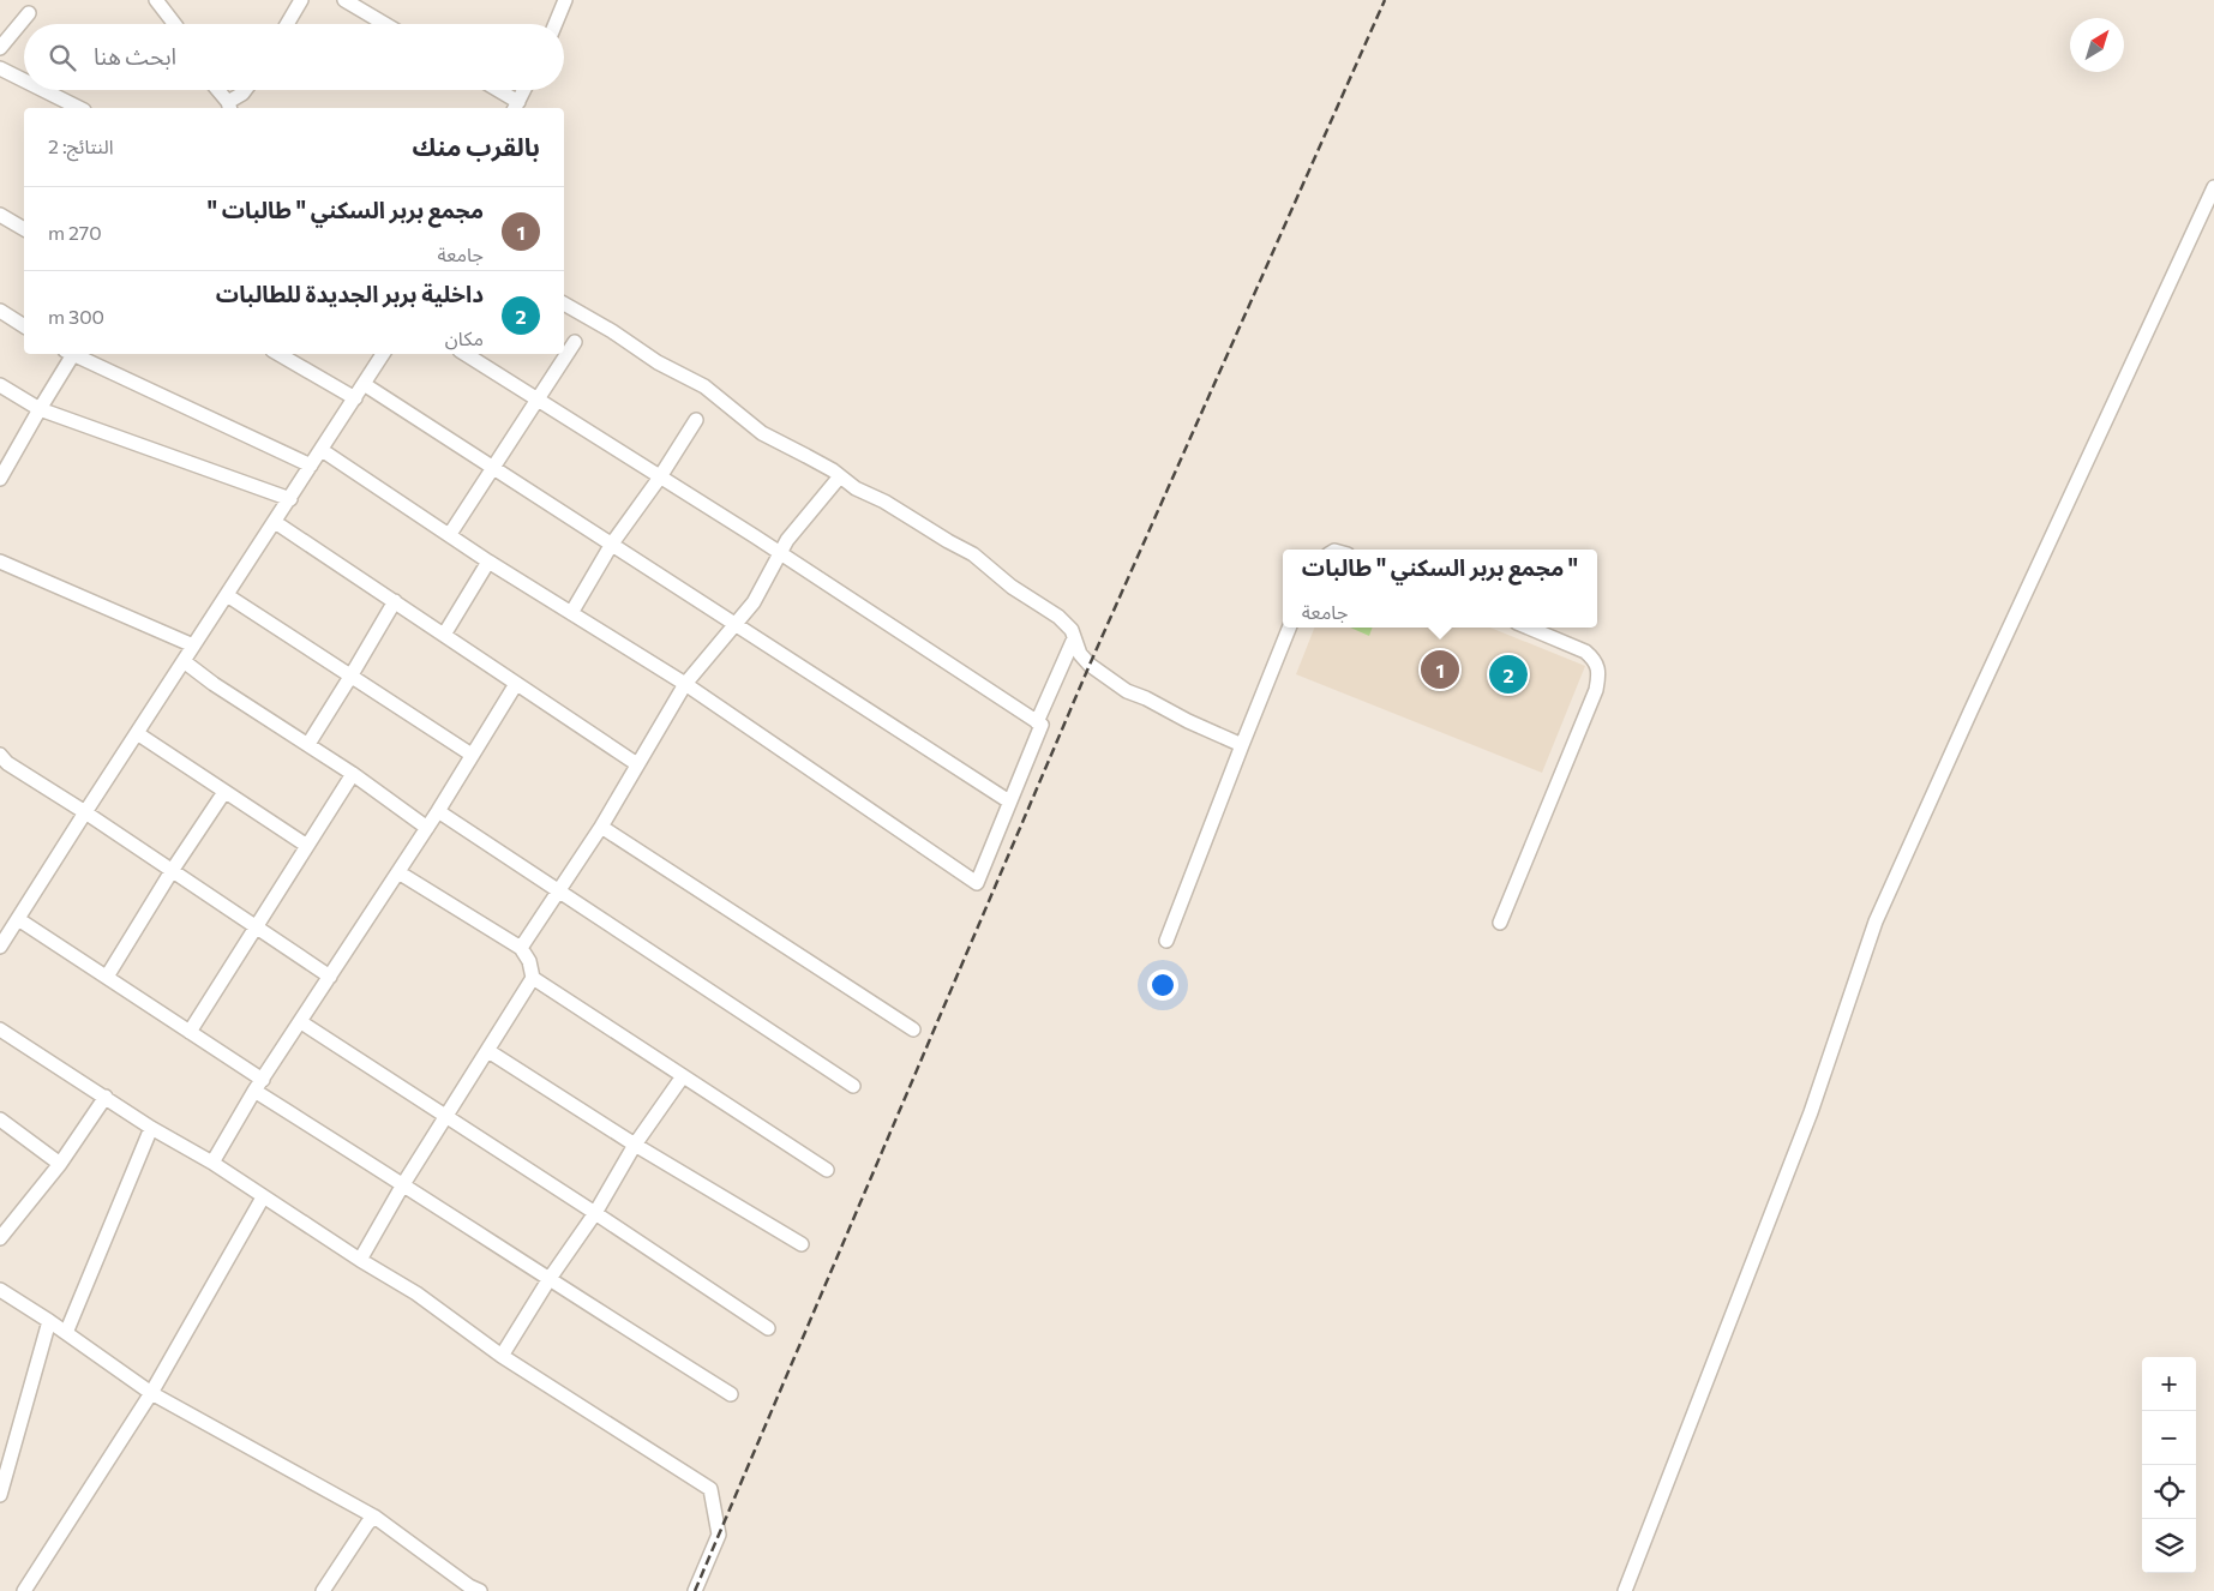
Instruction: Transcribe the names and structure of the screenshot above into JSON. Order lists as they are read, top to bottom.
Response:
{
  "north": "top right",
  "page": {
    "search": "ابحث هنا",
    "heading": ["بالقرب منك", "النتائج: 2"],
    "list": [
      {
        "mark": "1",
        "name": "مجمع بربر السكني \" طالبات \"",
        "note": "جامعة",
        "value": "270 m"
      },
      {
        "mark": "2",
        "name": "داخلية بربر الجديدة للطالبات",
        "note": "مكان",
        "value": "300 m"
      }
    ],
    "popup": ["مجمع بربر السكني \" طالبات \"", "جامعة"],
    "pins": ["1", "2"],
    "map_buttons": ["+", "−"]
  }
}
